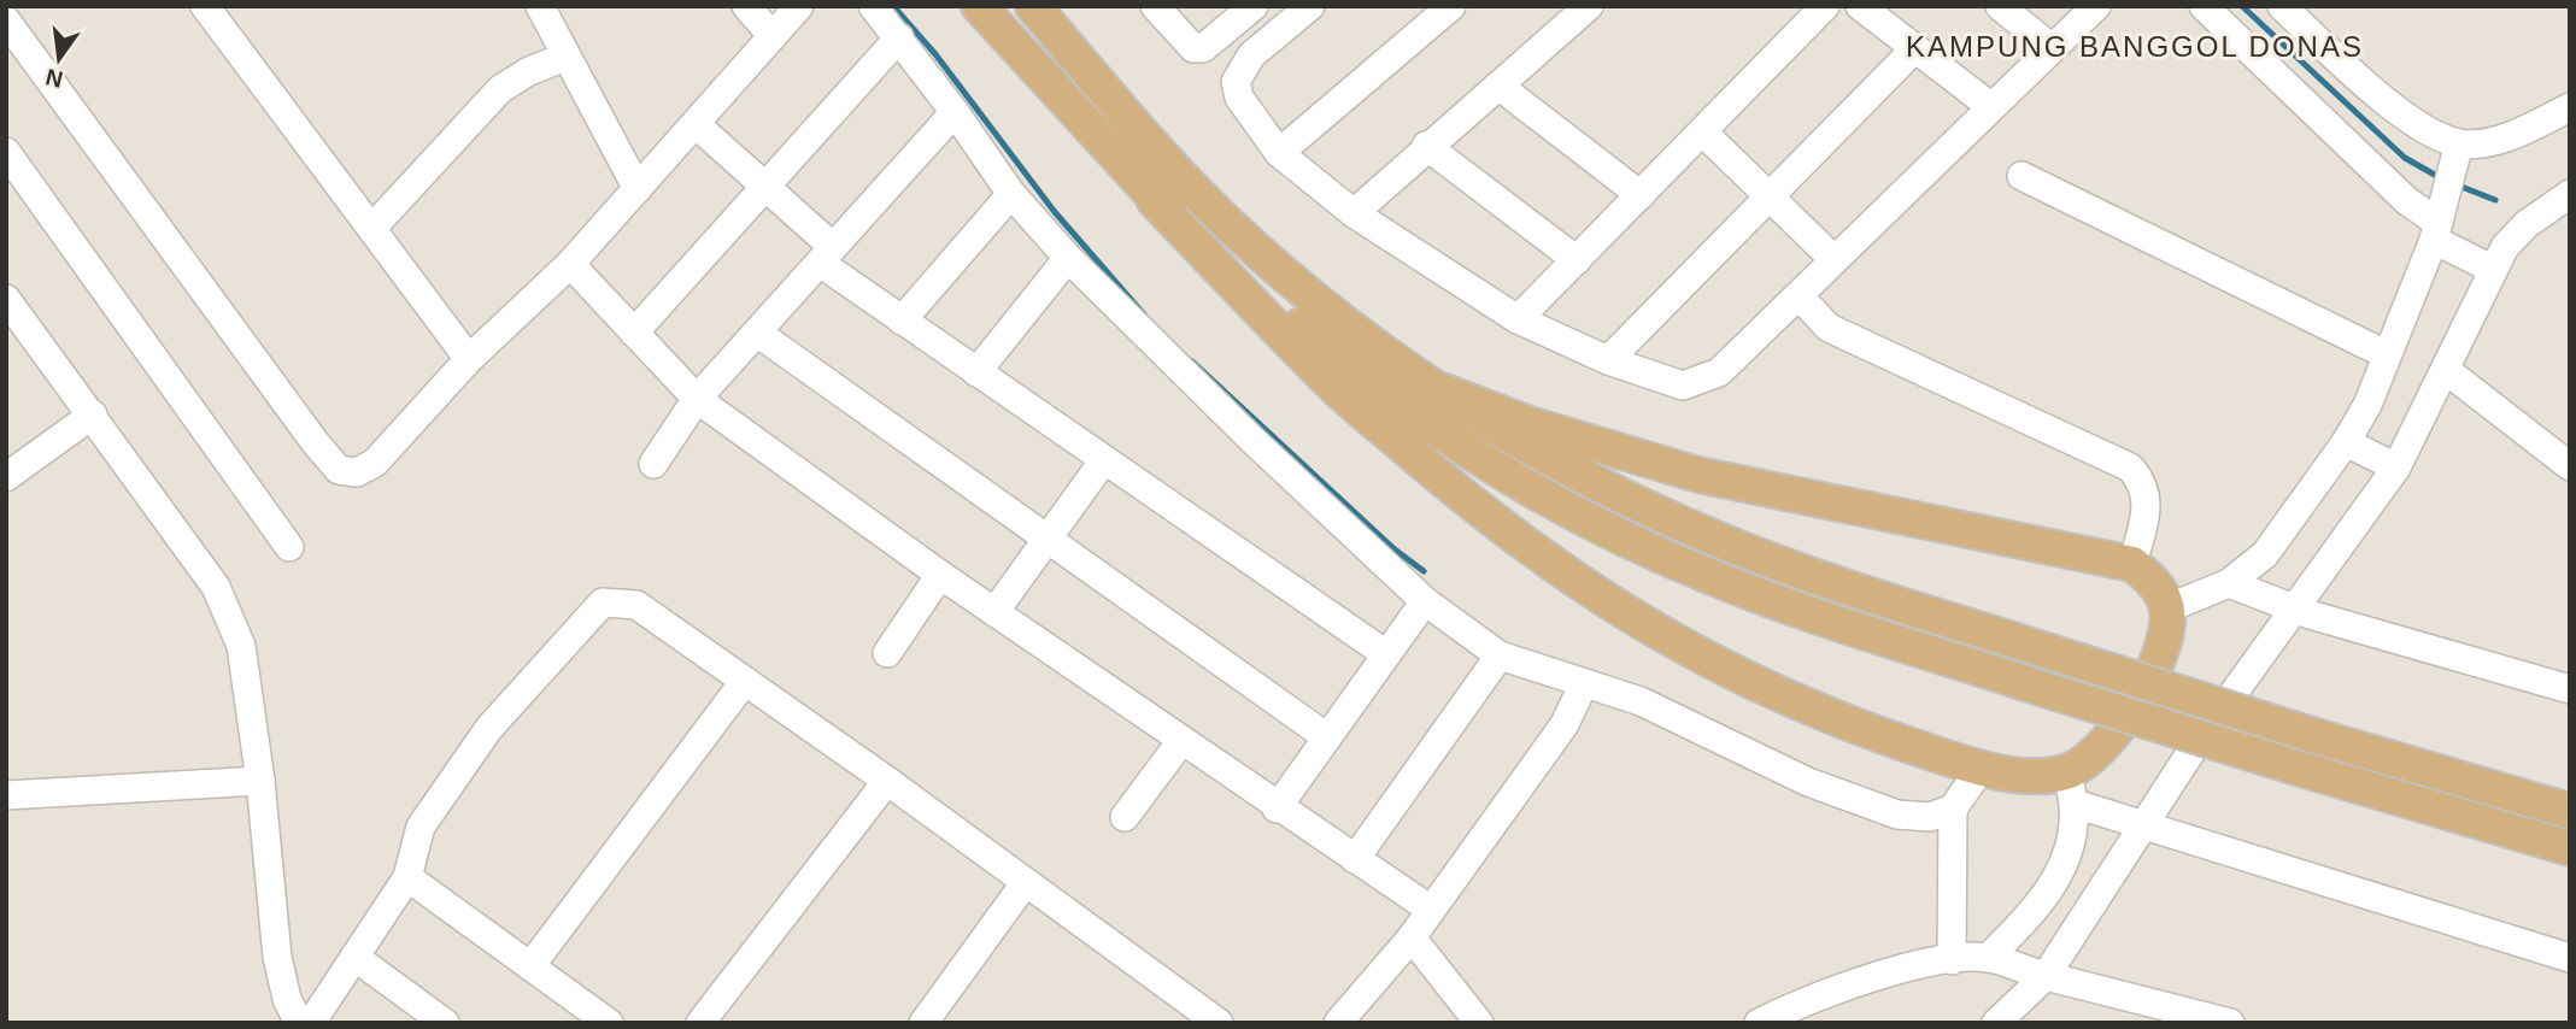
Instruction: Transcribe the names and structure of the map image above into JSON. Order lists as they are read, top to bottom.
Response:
{
  "districts": ["KAMPUNG BANGGOL DONAS"],
  "north": "bottom"
}
